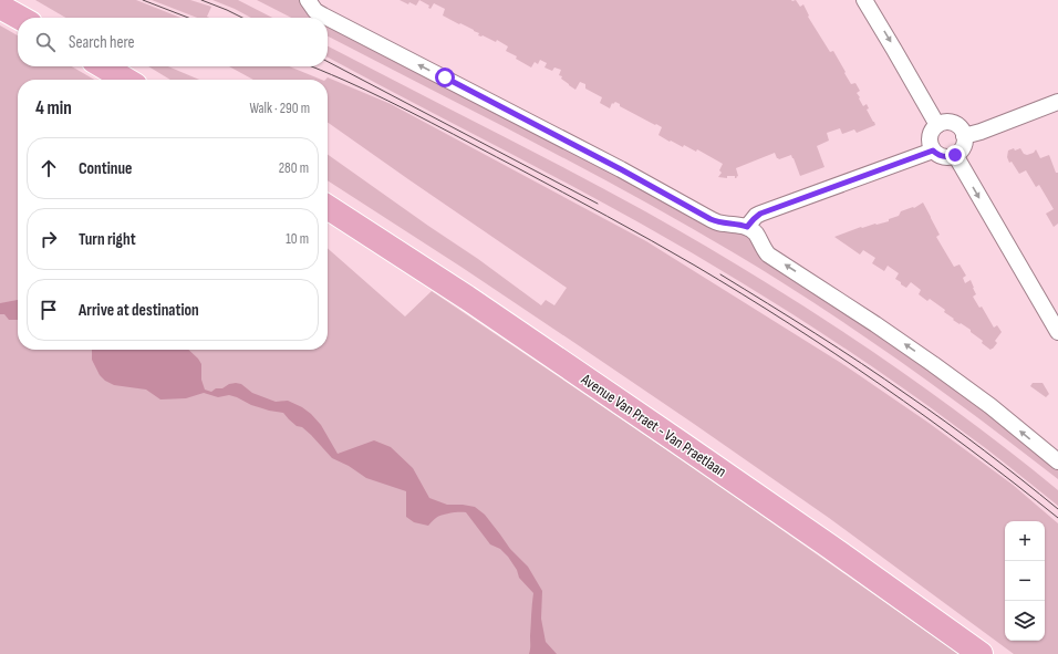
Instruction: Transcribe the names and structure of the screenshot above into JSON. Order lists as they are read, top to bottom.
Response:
{
  "streets": {
    "main road": ["Avenue Van Praet - Van Praetlaan"]
  },
  "page": {
    "search": "Search here",
    "heading": ["4 min", "Walk · 290 m"],
    "list": [
      ["Continue", "280 m"],
      ["Turn right", "10 m"],
      "Arrive at destination"
    ],
    "map_buttons": ["+", "−"]
  }
}
